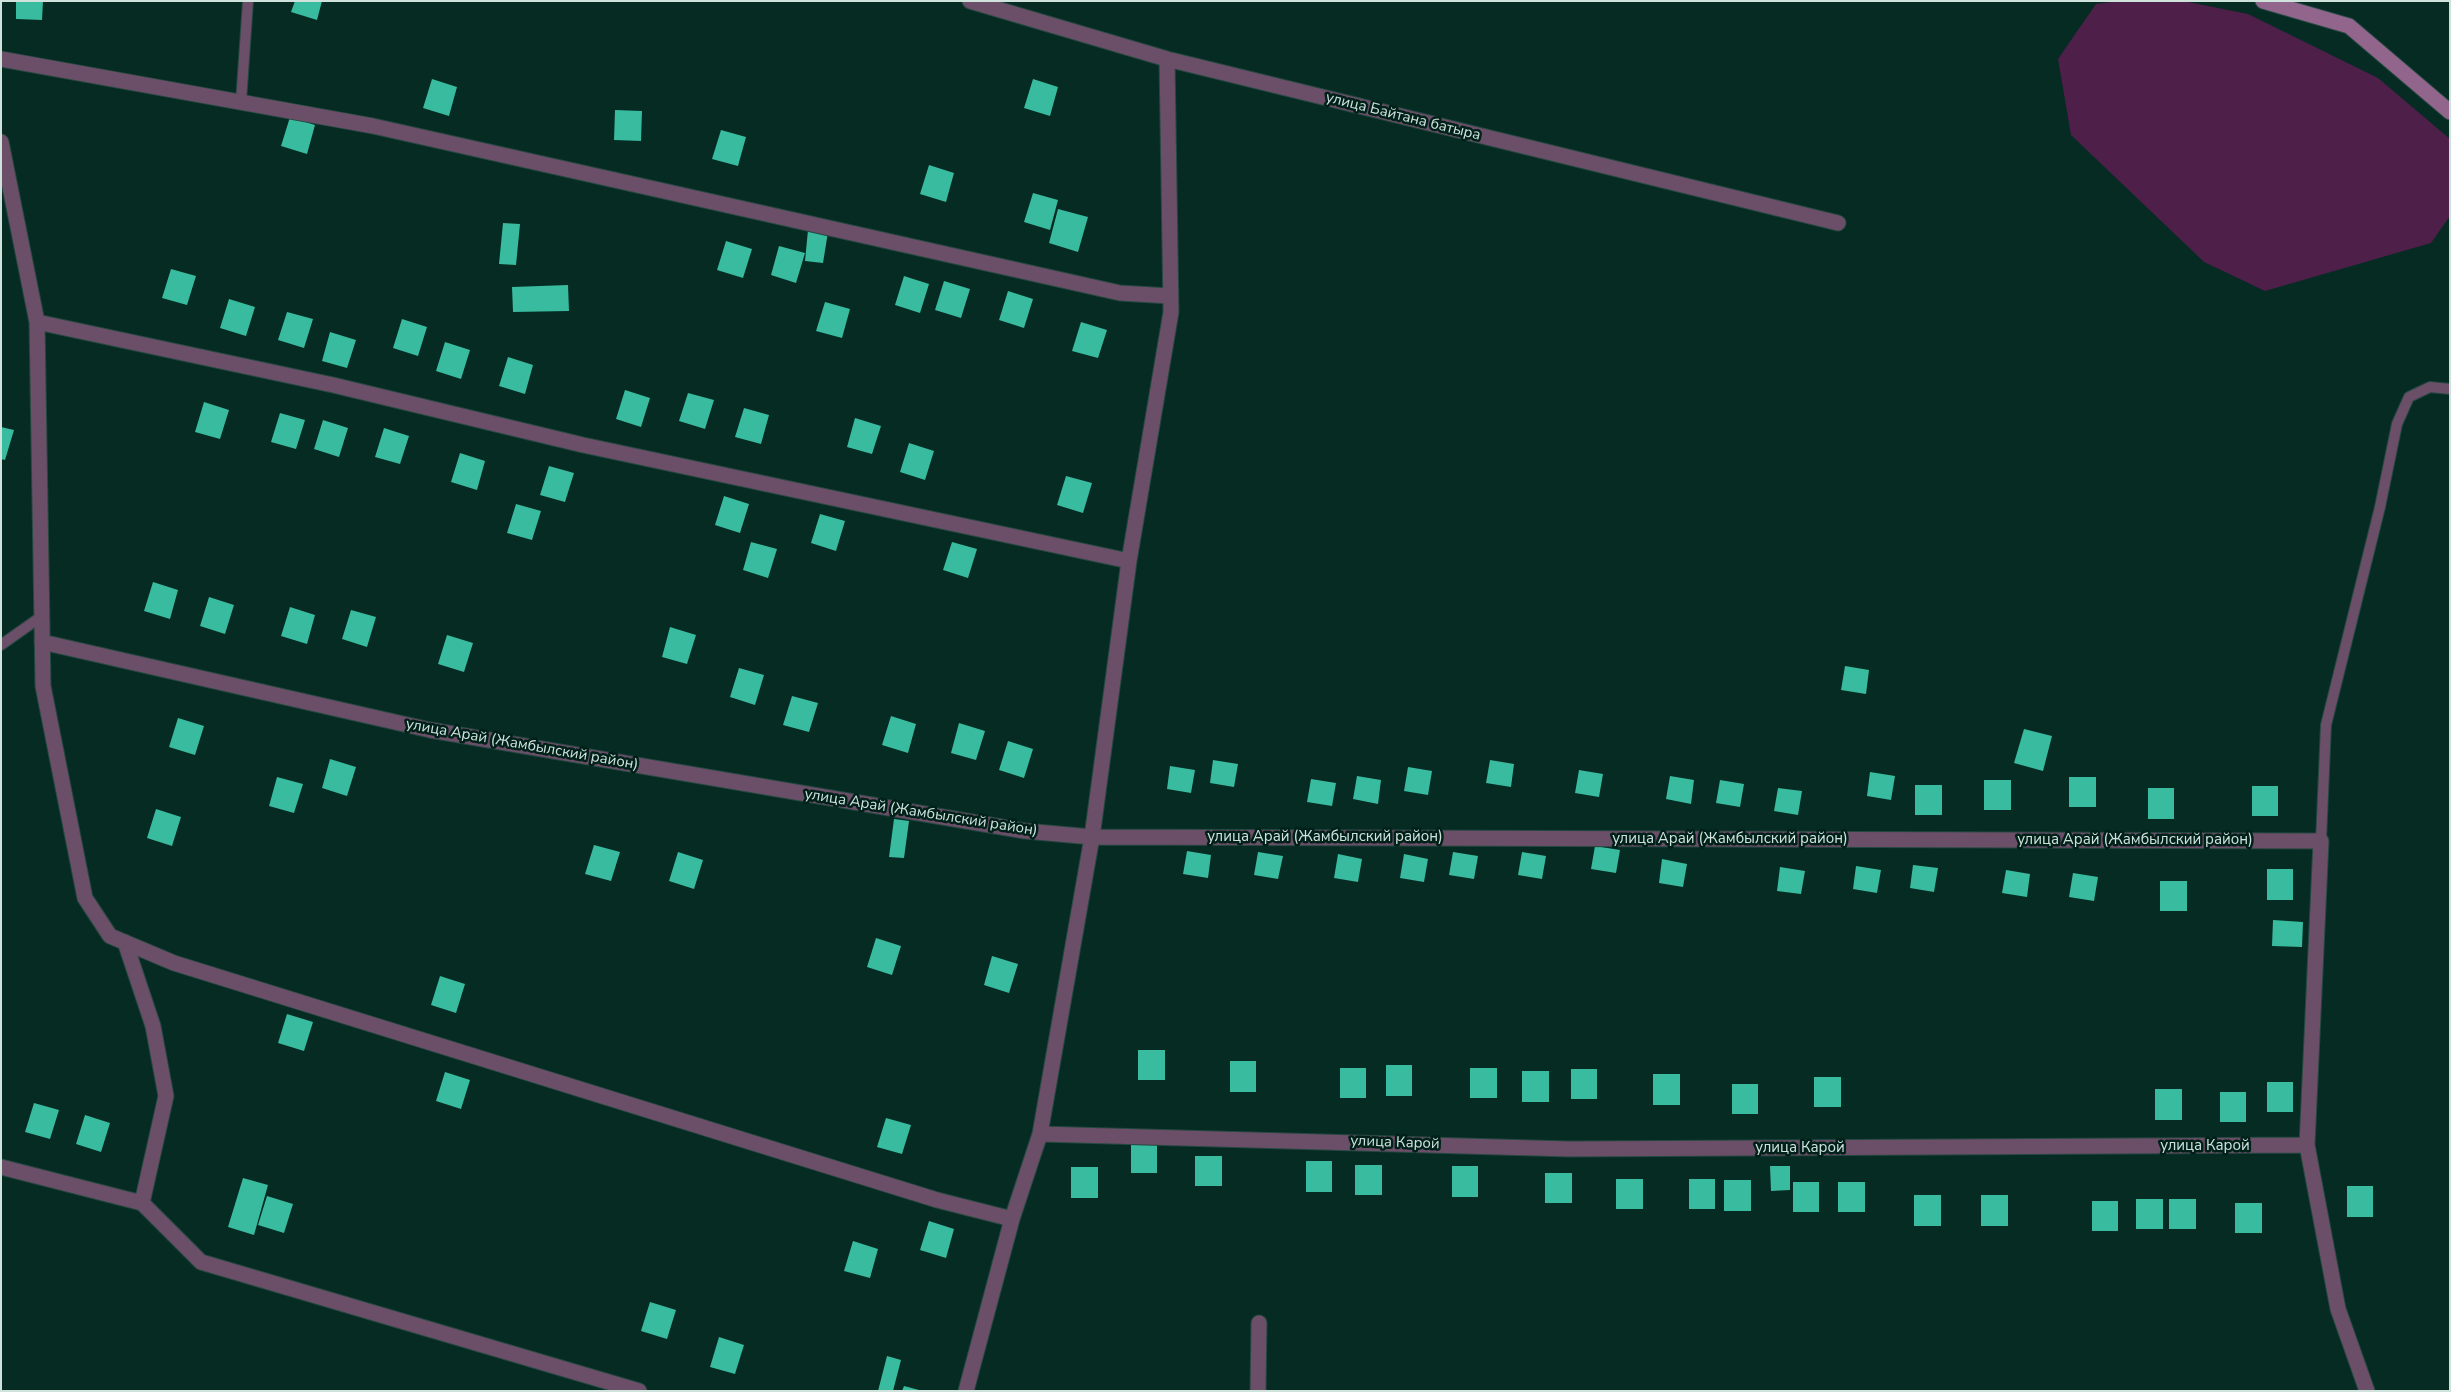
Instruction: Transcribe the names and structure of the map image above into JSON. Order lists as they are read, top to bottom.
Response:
{
  "streets": {
    "street": ["улица Байтана батыра", "улица Арай (Жамбылский район)", "улица Карой"]
  }
}
